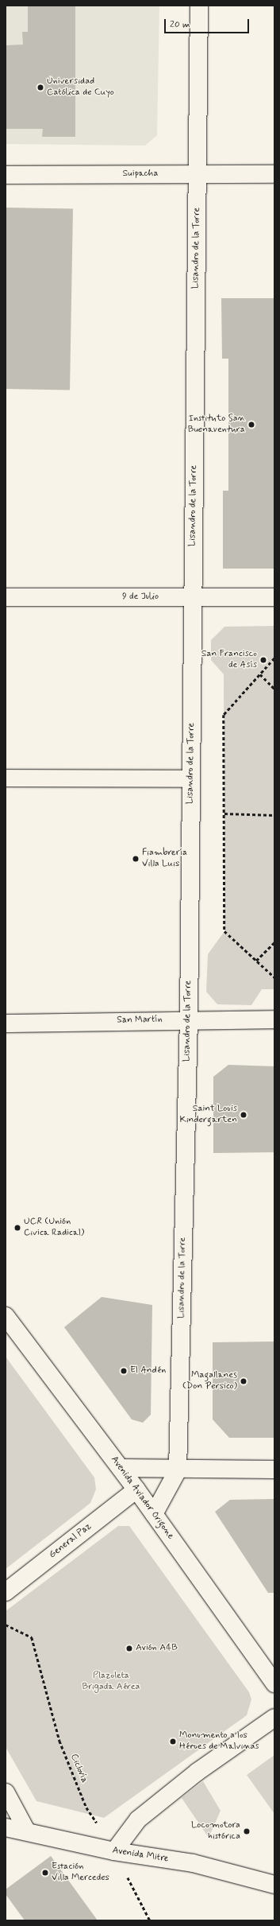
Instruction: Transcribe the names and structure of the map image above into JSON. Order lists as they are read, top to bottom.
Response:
{
  "streets": {
    "street": [
      "Suipacha",
      "Lisandro de la Torre",
      "9 de Julio",
      "San Martín",
      "Avenida Aviador Origone",
      "General Paz",
      "Avenida Mitre"
    ],
    "path": ["Ciclovía"]
  },
  "crossings": [
    ["Suipacha", "Lisandro de la Torre"],
    ["Lisandro de la Torre", "9 de Julio"],
    ["Lisandro de la Torre", "San Martín"],
    ["Lisandro de la Torre", "Avenida Aviador Origone"],
    ["Avenida Aviador Origone", "General Paz"],
    ["Ciclovía", "Avenida Mitre"]
  ],
  "parks": ["Plazoleta Brigada Aérea"],
  "places": [
    "Universidad Católica de Cuyo",
    "Instituto San Buenaventura",
    "San Francisco de Asís",
    "Fiambrería Villa Luis",
    "Saint Louis Kindergarten",
    "UCR (Unión Civica Radical)",
    "El Andén",
    "Magallanes (Don Persico)",
    "Avión A4B",
    "Monumento a los Héroes de Malvinas",
    "Locomotora histórica",
    "Estación Villa Mercedes"
  ],
  "scale_bar": "20 m"
}
